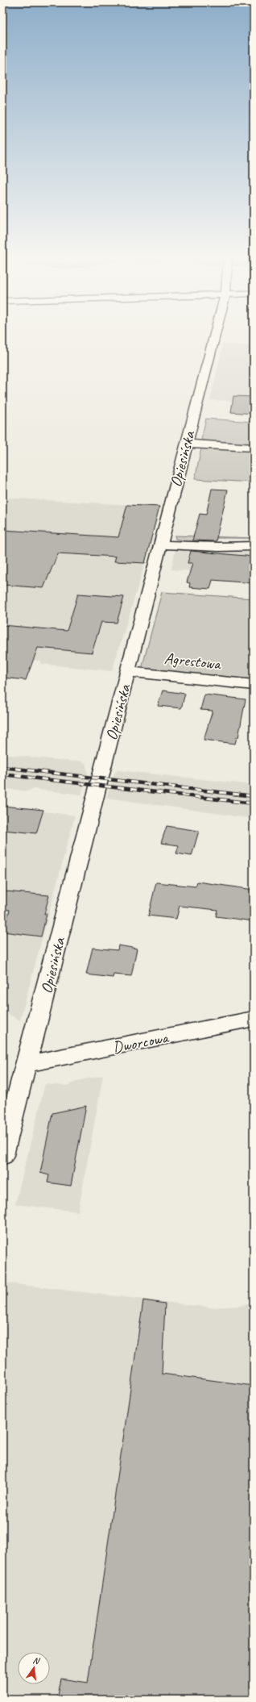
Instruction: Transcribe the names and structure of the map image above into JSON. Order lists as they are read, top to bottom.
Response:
{
  "streets": {
    "street": ["Opiesińska", "Agrestowa", "Dworcowa"]
  },
  "crossings": [
    ["Opiesińska", "Agrestowa"],
    ["Opiesińska", "Dworcowa"]
  ],
  "north": "top"
}
